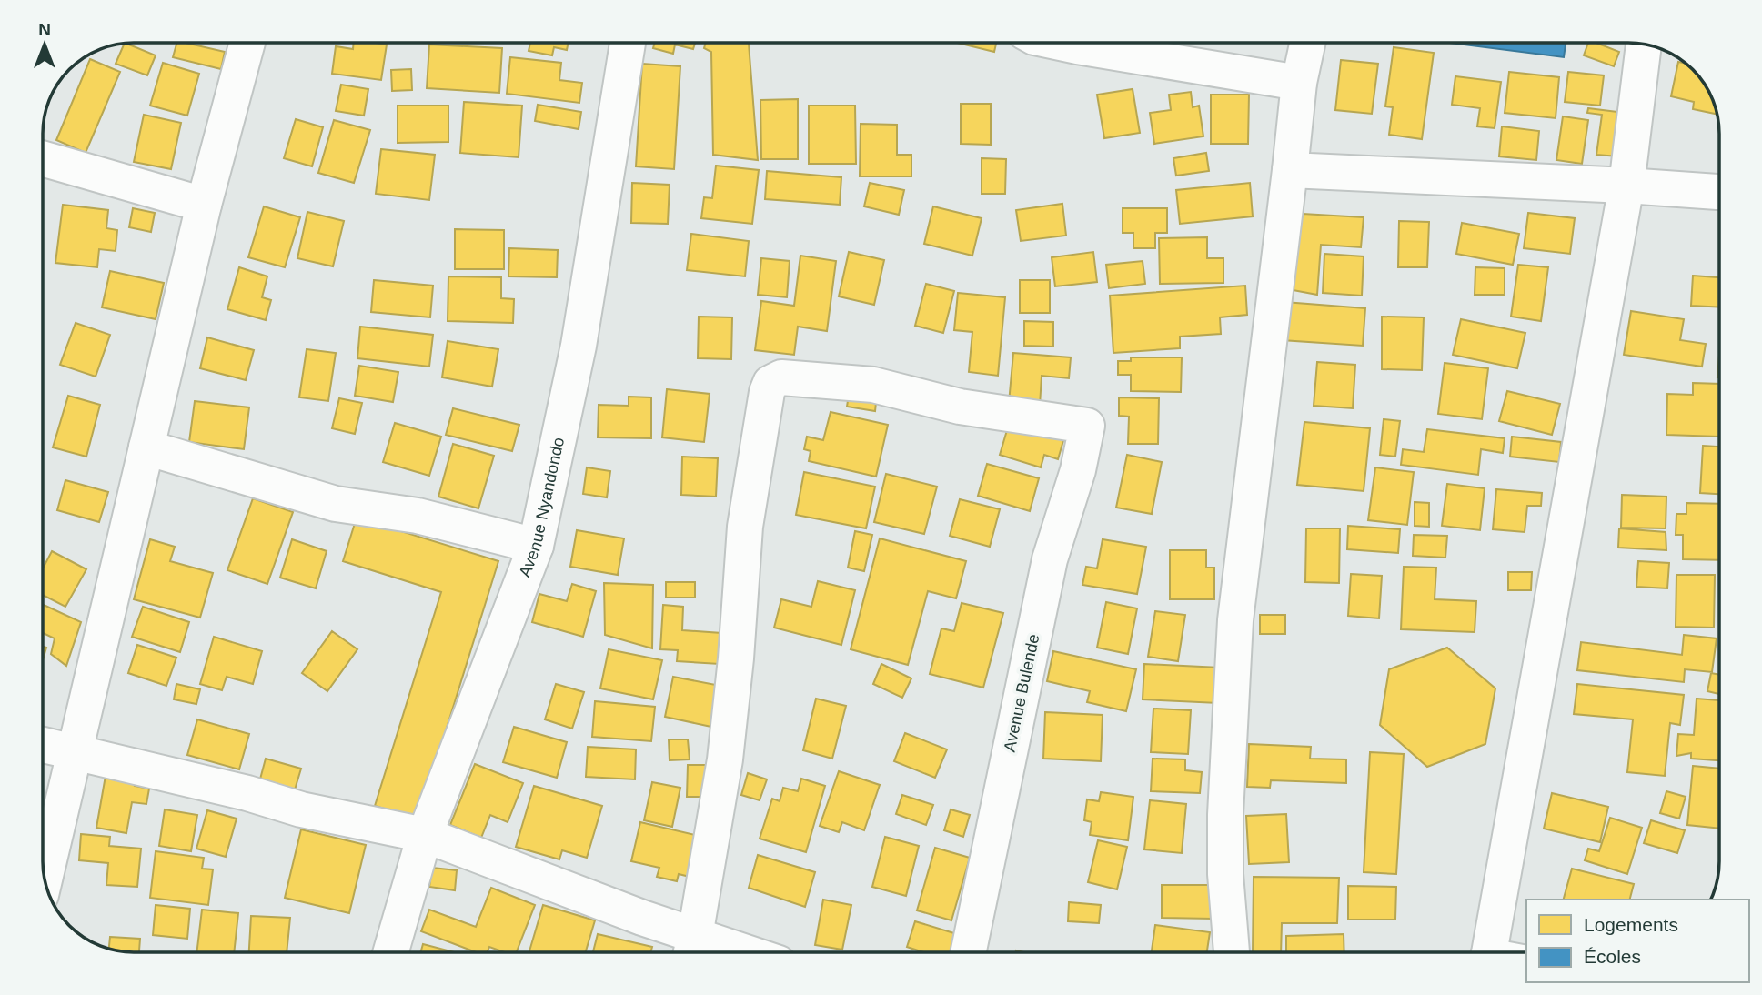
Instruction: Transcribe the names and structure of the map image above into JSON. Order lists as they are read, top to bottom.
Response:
{
  "streets": {
    "street": ["Avenue Nyandondo", "Avenue Bulende"]
  },
  "legend": ["Logements", "Écoles"],
  "north": "top"
}
